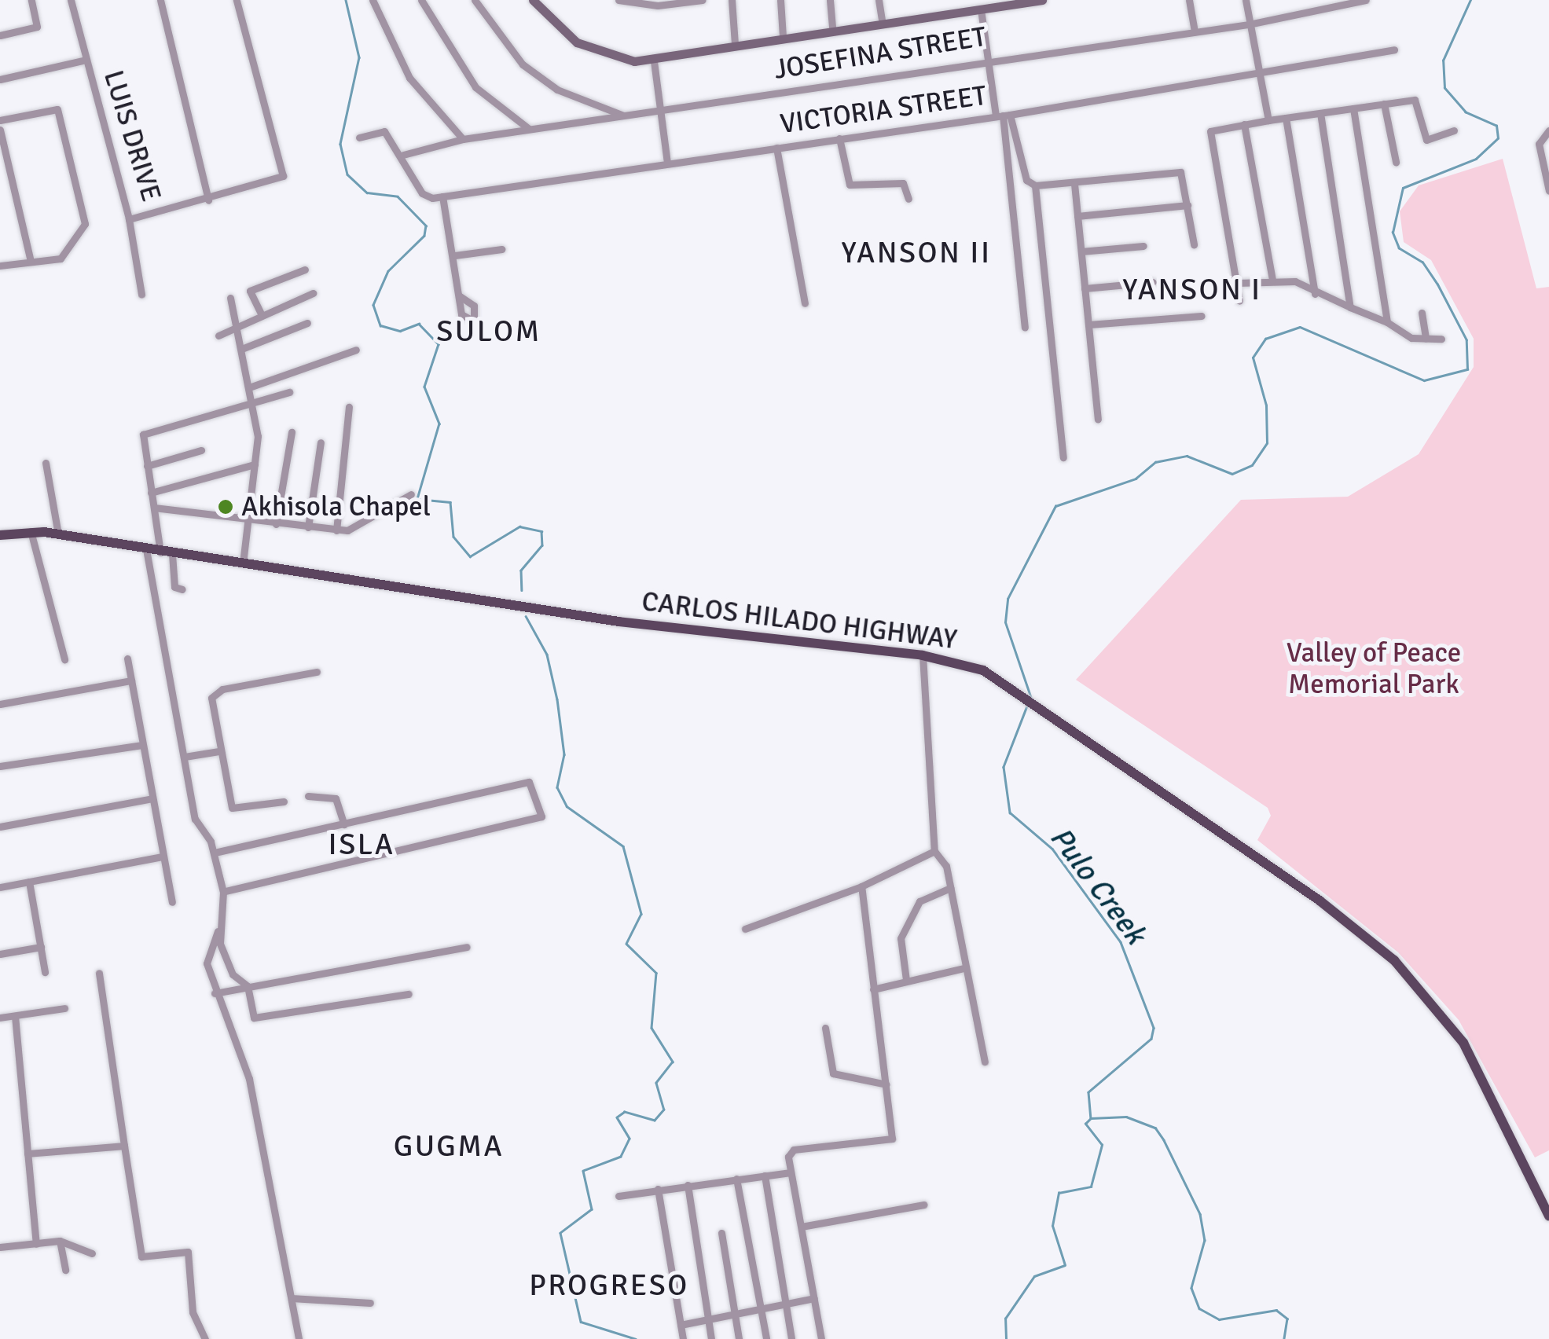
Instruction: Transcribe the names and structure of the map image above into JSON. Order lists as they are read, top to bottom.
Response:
{
  "streets": {
    "main road": ["CARLOS HILADO HIGHWAY"],
    "street": ["JOSEFINA STREET", "VICTORIA STREET", "LUIS DRIVE"]
  },
  "districts": [
    "YANSON II",
    "YANSON I",
    "SULOM",
    "ISLA",
    "GUGMA",
    "PROGRESO"
  ],
  "water": ["Pulo Creek"],
  "parks": ["Valley of Peace Memorial Park"],
  "places": ["Akhisola Chapel"]
}
